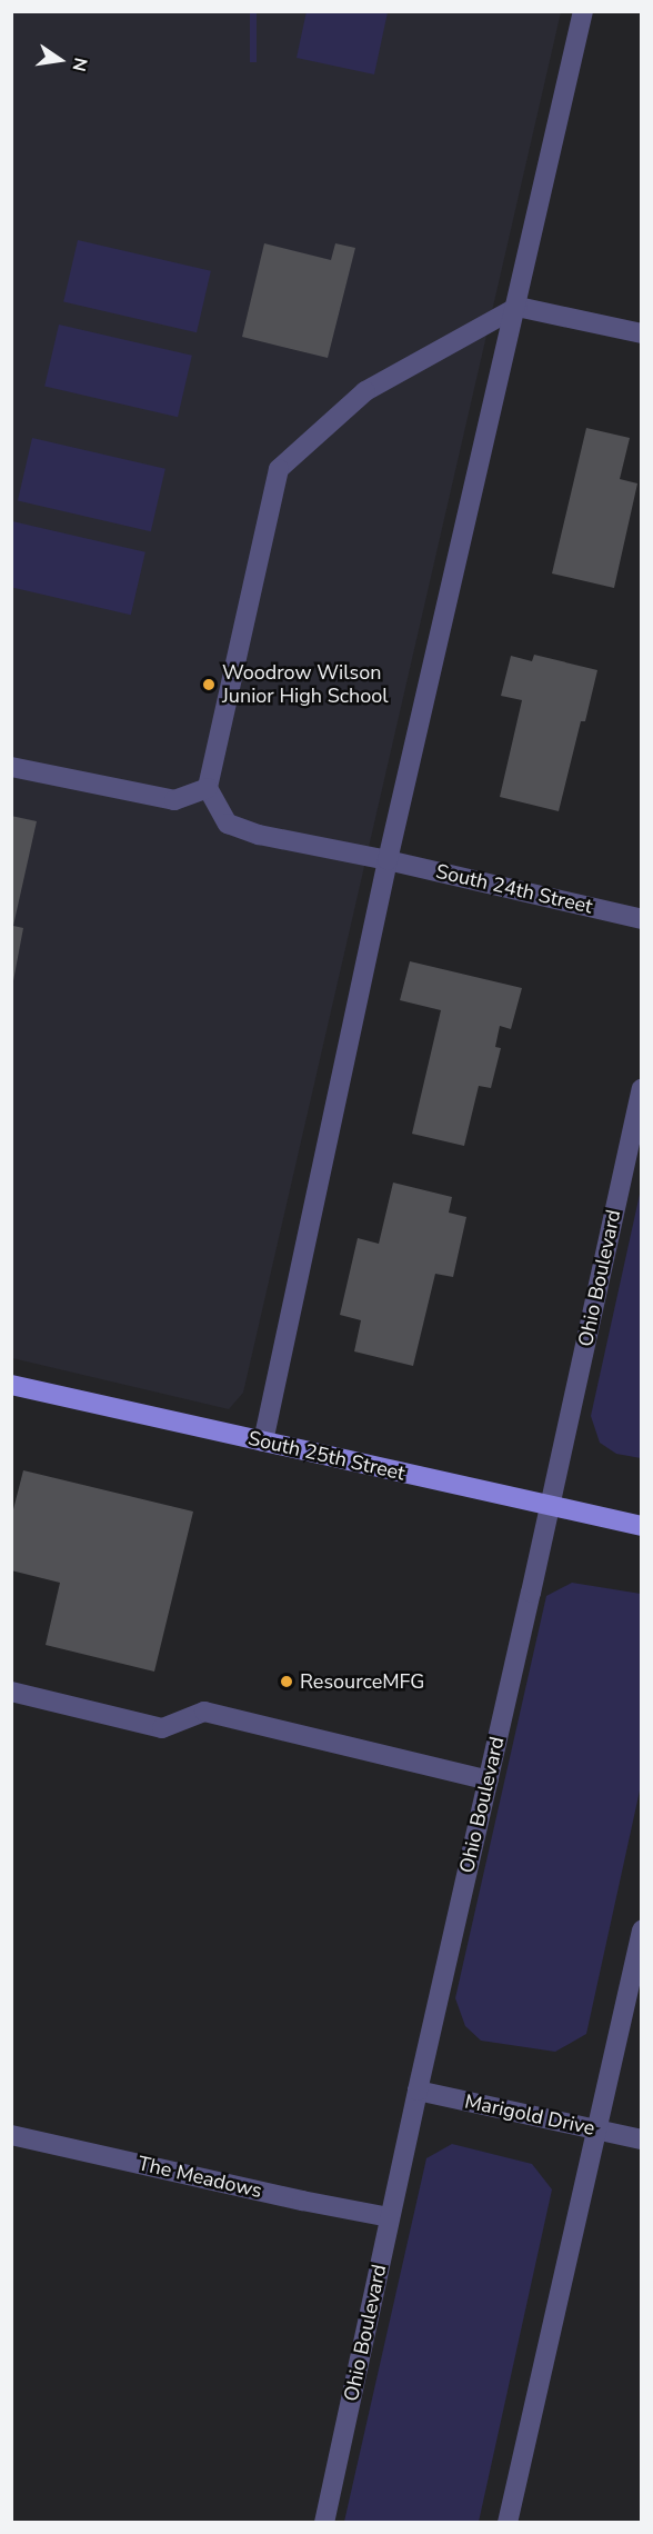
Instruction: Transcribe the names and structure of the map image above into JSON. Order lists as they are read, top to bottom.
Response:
{
  "streets": {
    "main road": ["South 25th Street"],
    "street": [
      "South 24th Street",
      "Ohio Boulevard",
      "Marigold Drive",
      "The Meadows"
    ]
  },
  "crossings": [
    ["Ohio Boulevard", "South 25th Street"],
    ["Ohio Boulevard", "Marigold Drive"],
    ["Ohio Boulevard", "The Meadows"]
  ],
  "places": ["Woodrow Wilson Junior High School", "ResourceMFG"],
  "north": "right"
}
